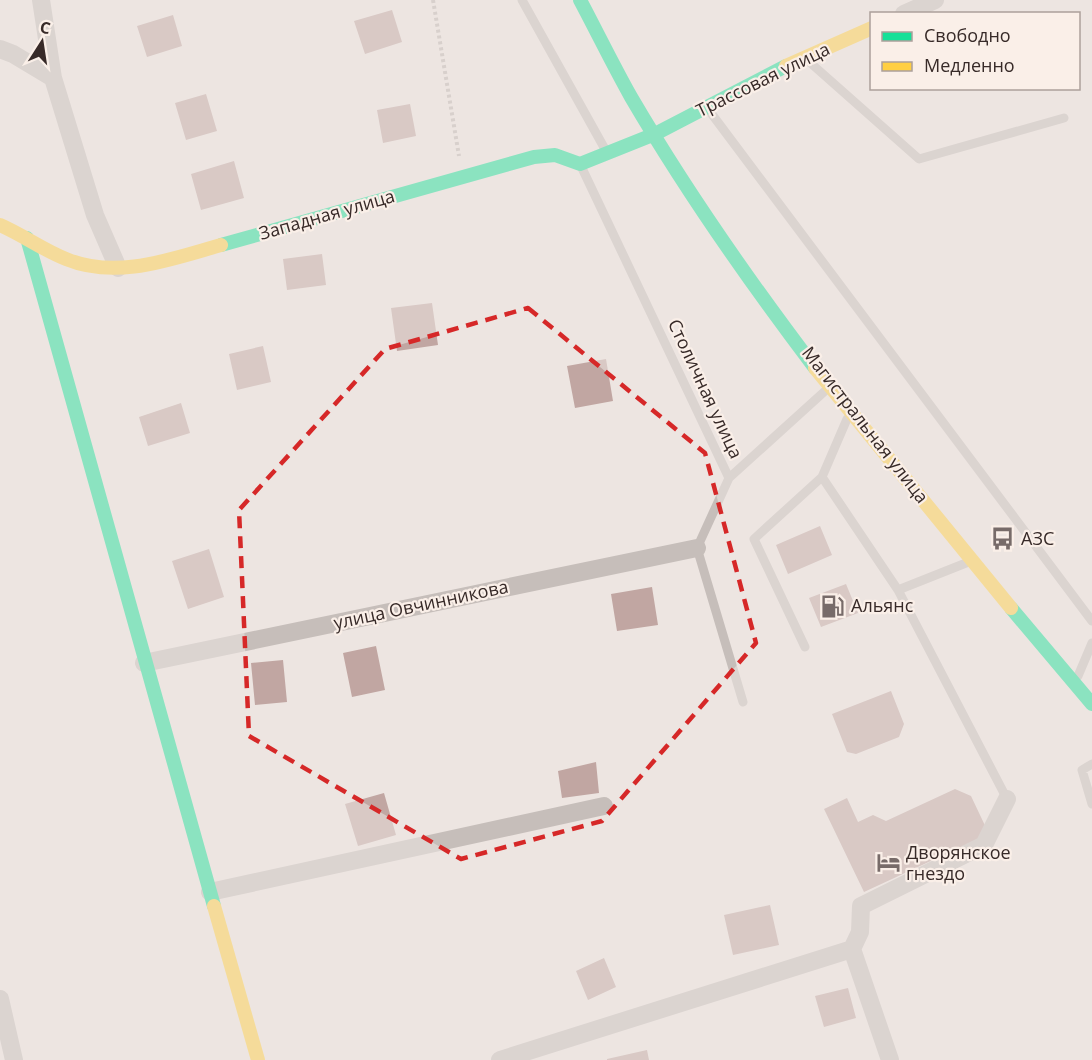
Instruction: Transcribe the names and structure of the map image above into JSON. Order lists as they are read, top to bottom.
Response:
{
  "streets": {
    "main road": ["Трассовая улица", "Западная улица", "Магистральная улица"],
    "street": ["улица Овчинникова"],
    "lane": ["Столичная улица"]
  },
  "crossings": [
    ["Трассовая улица", "Магистральная улица"],
    ["Западная улица", "Столичная улица"],
    ["Столичная улица", "улица Овчинникова"]
  ],
  "places": {
    "bus stop": ["АЗС"],
    "fuel station": ["Альянс"],
    "hotel": ["Дворянское гнездо"]
  },
  "legend": ["Свободно", "Медленно"],
  "north": "top"
}
